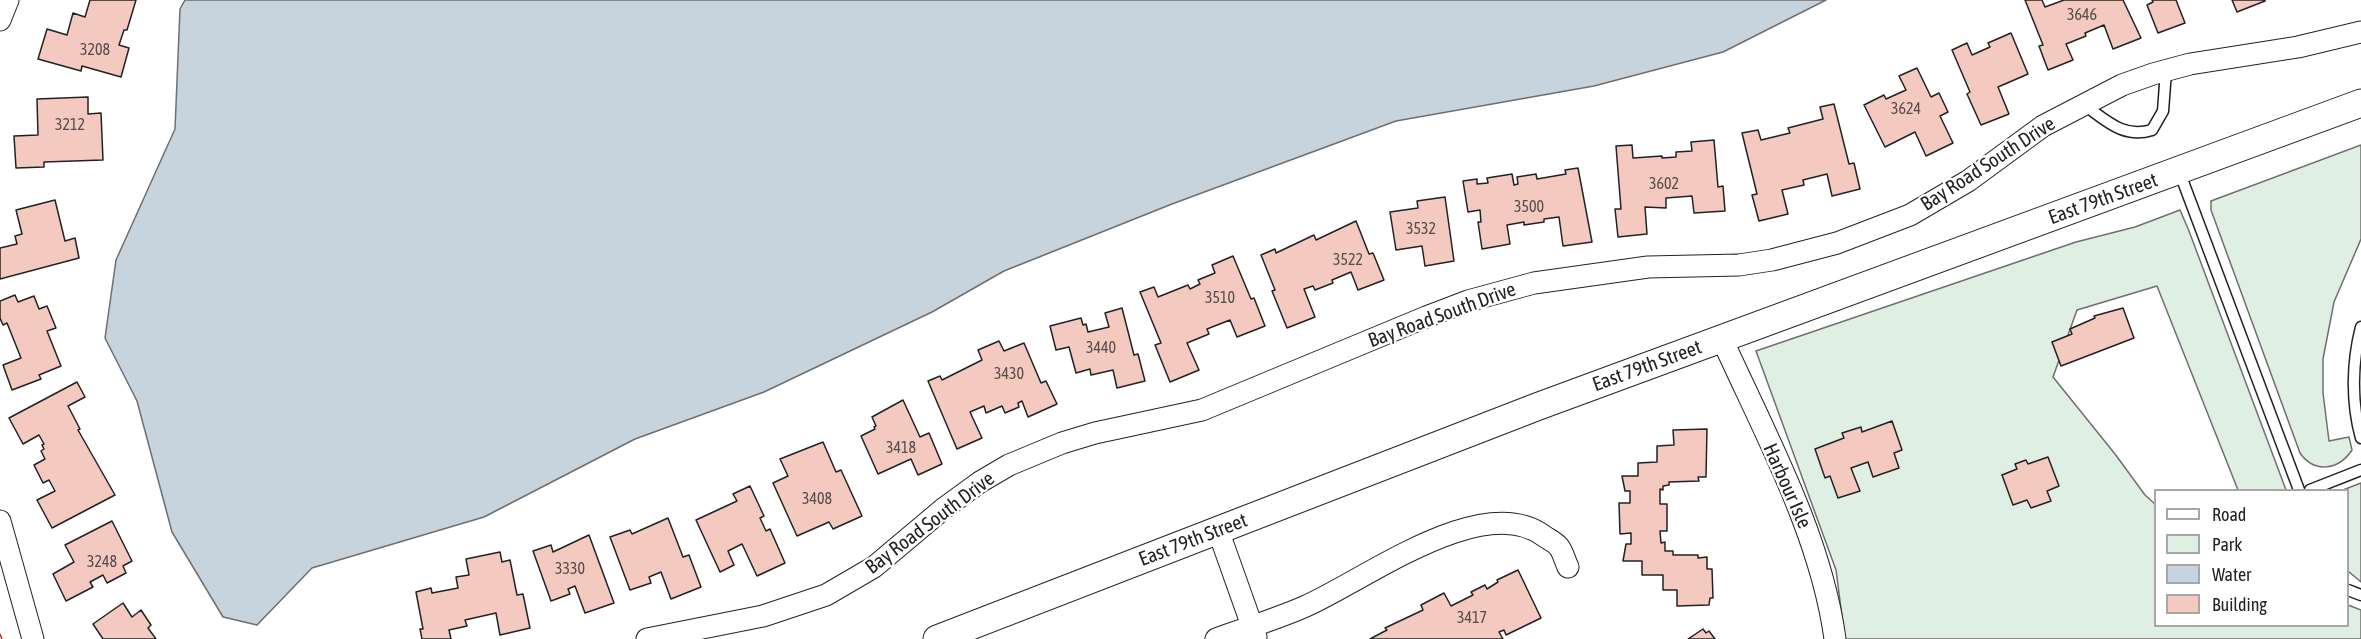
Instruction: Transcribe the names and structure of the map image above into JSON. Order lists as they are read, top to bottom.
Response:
{
  "streets": {
    "street": ["Bay Road South Drive", "East 79th Street", "Harbour Isle"]
  },
  "crossings": [
    ["East 79th Street", "Harbour Isle"]
  ],
  "house_numbers": [
    "3646",
    "3208",
    "3624",
    "3212",
    "3602",
    "3500",
    "3532",
    "3522",
    "3510",
    "3440",
    "3430",
    "3418",
    "3408",
    "3248",
    "3330",
    "3417"
  ],
  "legend": [
    "Road",
    "Park",
    "Water",
    "Building"
  ]
}
